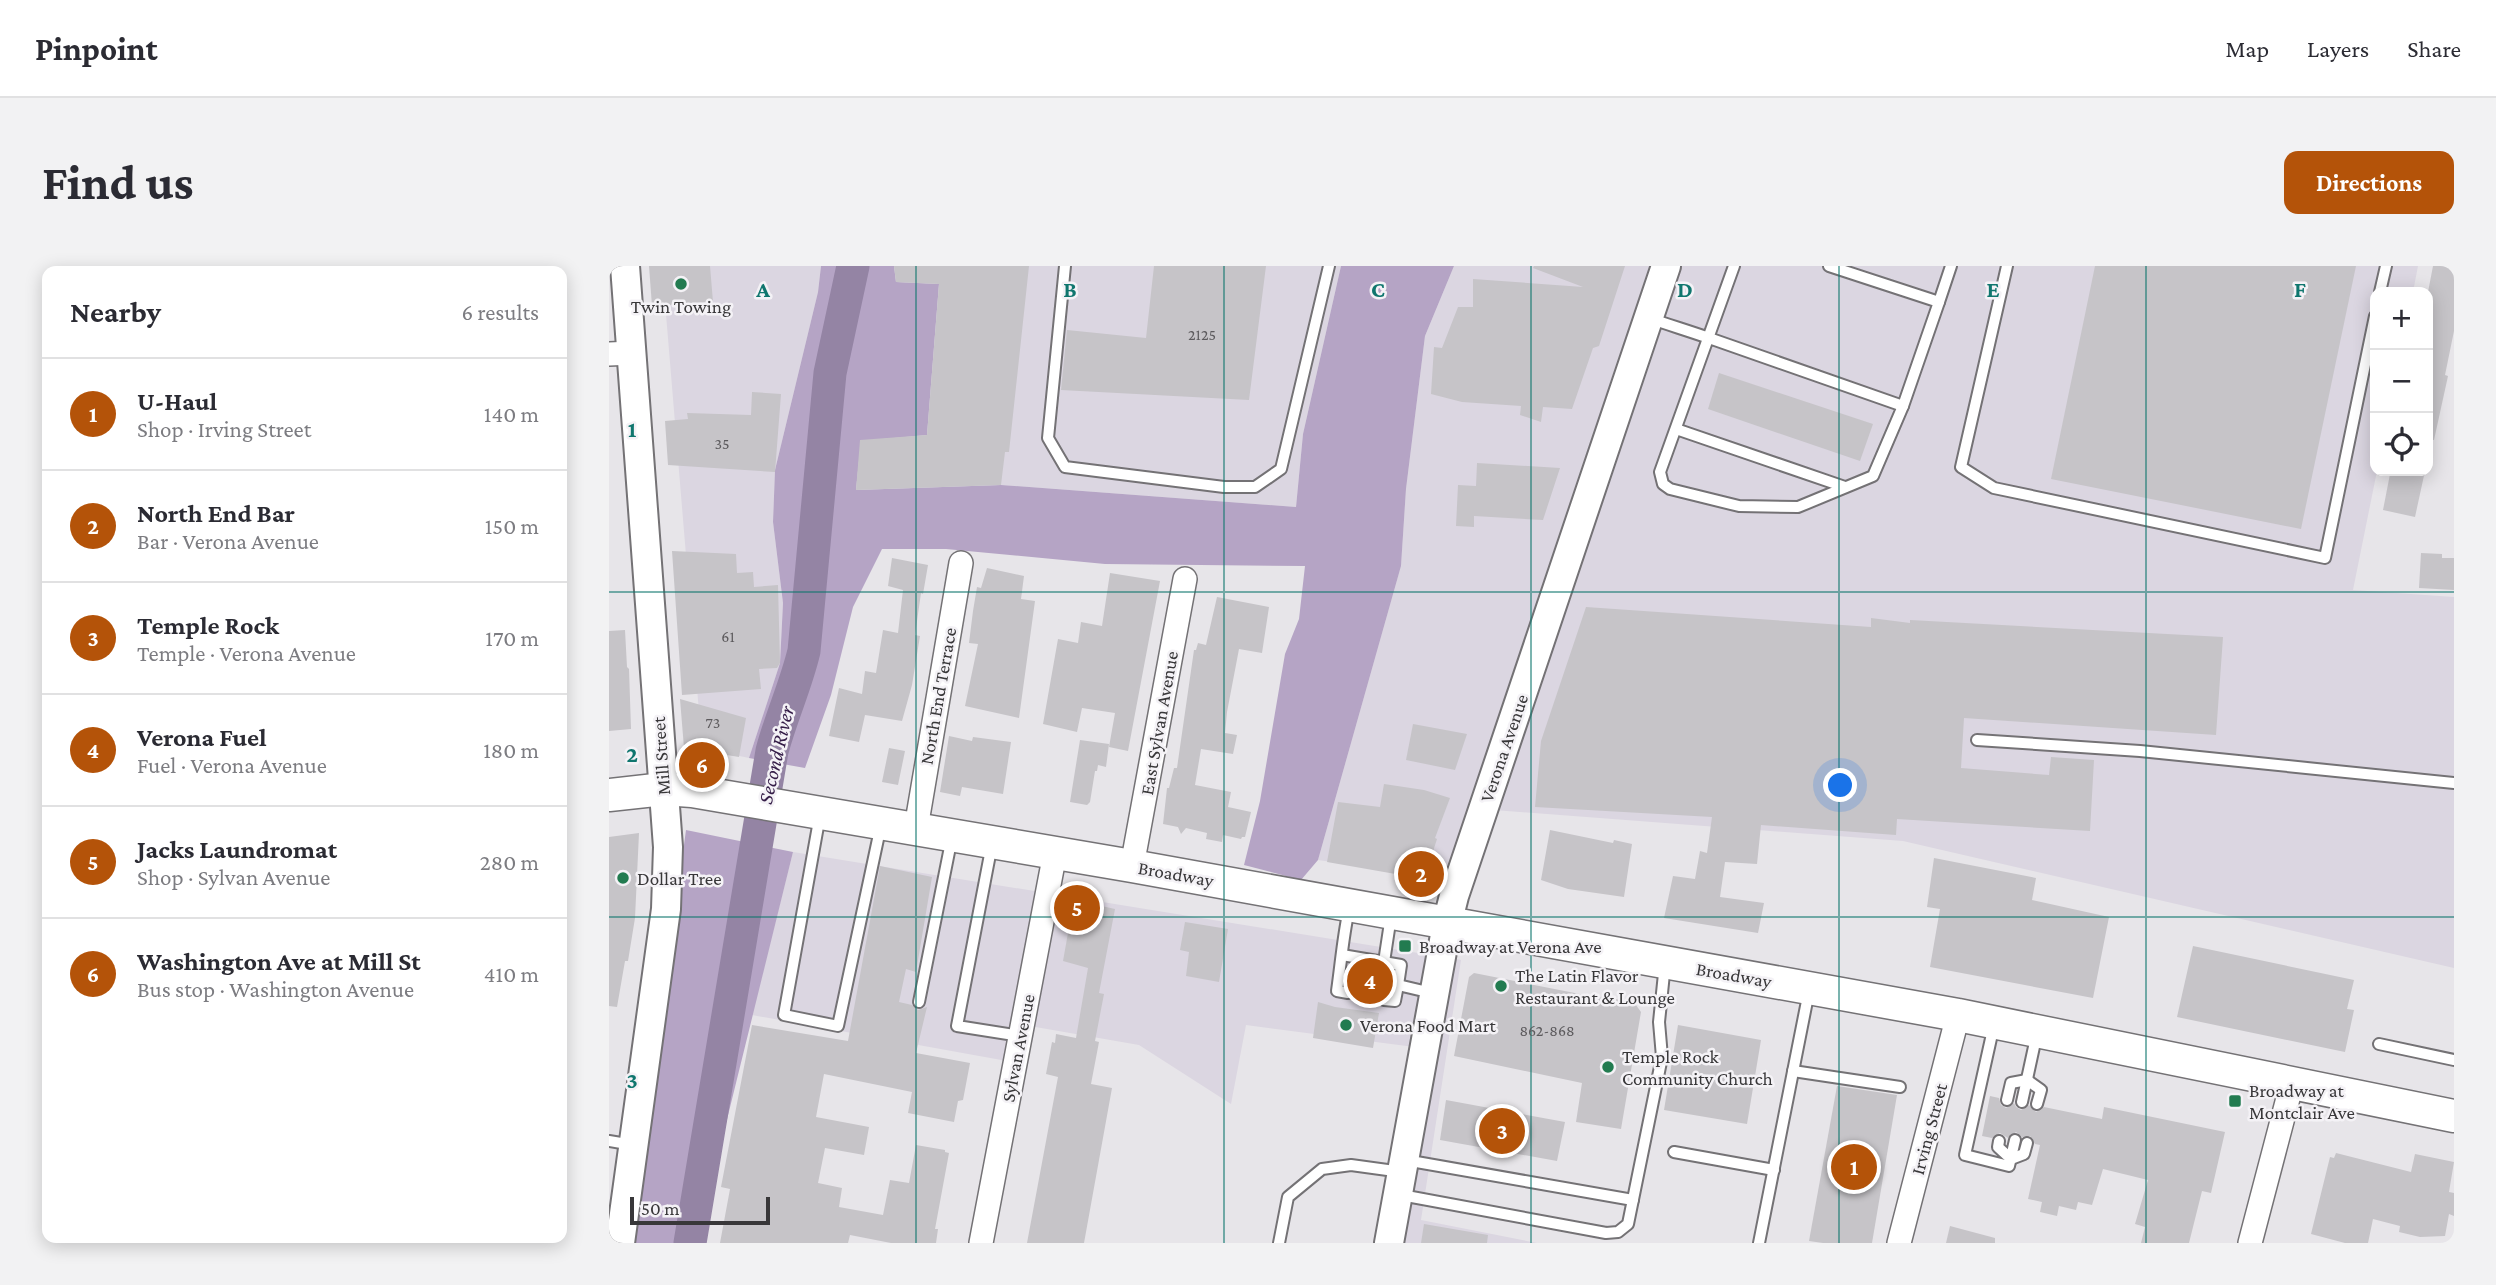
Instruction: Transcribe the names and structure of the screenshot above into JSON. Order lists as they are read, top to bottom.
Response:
{
  "streets": {
    "main road": ["Broadway"],
    "street": [
      "North End Terrace",
      "East Sylvan Avenue",
      "Verona Avenue",
      "Mill Street",
      "Sylvan Avenue",
      "Irving Street"
    ]
  },
  "crossings": [
    ["North End Terrace", "Broadway"],
    ["East Sylvan Avenue", "Broadway"],
    ["Verona Avenue", "Broadway"],
    ["Mill Street", "Broadway"],
    ["Broadway", "Sylvan Avenue"],
    ["Broadway", "Irving Street"]
  ],
  "water": ["Second River"],
  "places": {
    "other": [
      "Twin Towing",
      "Dollar Tree",
      "The Latin Flavor Restaurant & Lounge",
      "Verona Food Mart",
      "Temple Rock Community Church"
    ],
    "transit": ["Broadway at Verona Ave", "Broadway at Montclair Ave"]
  },
  "house_numbers": [
    "2125",
    "35",
    "61",
    "73",
    "862-868"
  ],
  "scale_bar": "50 m",
  "page": {
    "header": "Pinpoint",
    "nav": ["Map", "Layers", "Share"],
    "buttons": "Directions",
    "title": "Find us",
    "heading": ["Nearby", "6 results"],
    "map_buttons": ["+", "−"],
    "list": [
      {
        "mark": "1",
        "name": "U-Haul",
        "note": "Shop · Irving Street",
        "value": "140 m"
      },
      {
        "mark": "2",
        "name": "North End Bar",
        "note": "Bar · Verona Avenue",
        "value": "150 m"
      },
      {
        "mark": "3",
        "name": "Temple Rock",
        "note": "Temple · Verona Avenue",
        "value": "170 m"
      },
      {
        "mark": "4",
        "name": "Verona Fuel",
        "note": "Fuel · Verona Avenue",
        "value": "180 m"
      },
      {
        "mark": "5",
        "name": "Jacks Laundromat",
        "note": "Shop · Sylvan Avenue",
        "value": "280 m"
      },
      {
        "mark": "6",
        "name": "Washington Ave at Mill St",
        "note": "Bus stop · Washington Avenue",
        "value": "410 m"
      }
    ],
    "pins": [
      "6",
      "2",
      "5",
      "4",
      "3",
      "1"
    ],
    "scale": "50 m"
  },
  "grid": {
    "columns": [
      "A",
      "B",
      "C",
      "D",
      "E",
      "F"
    ],
    "rows": ["1", "2", "3"]
  }
}
